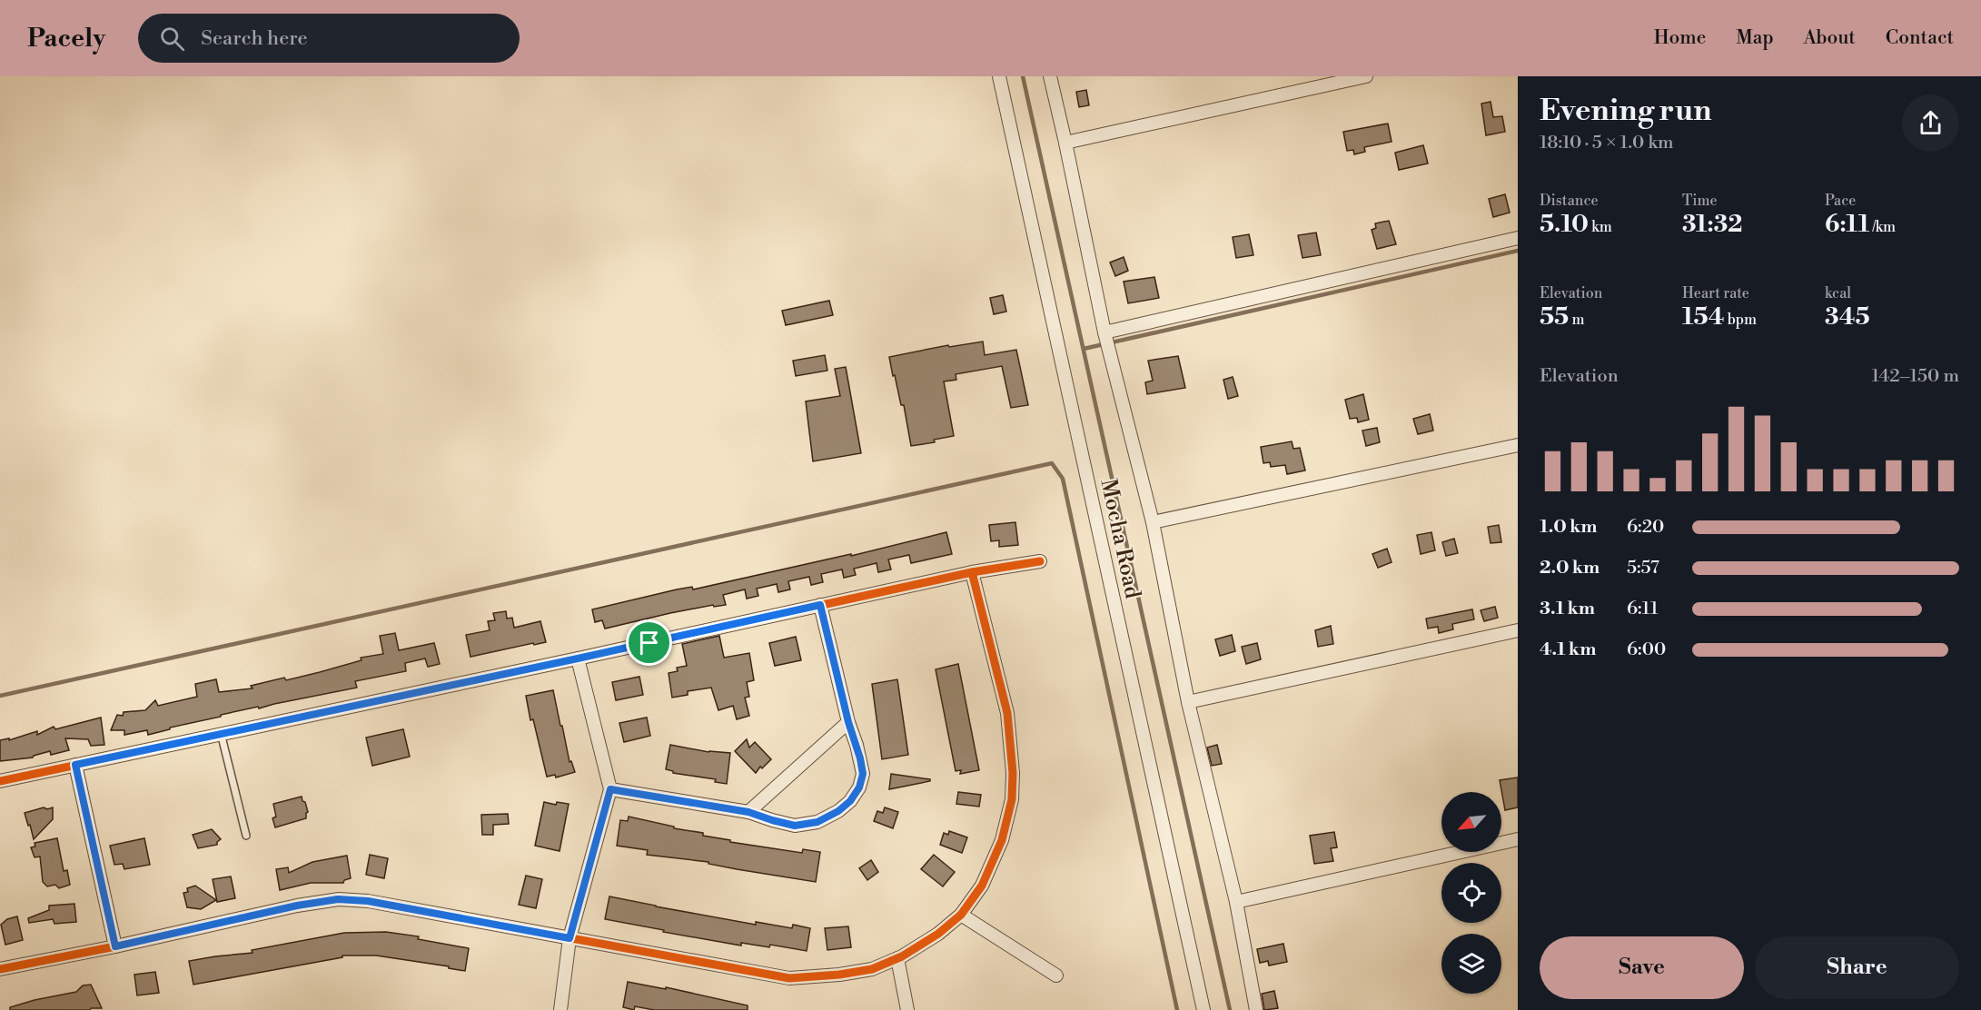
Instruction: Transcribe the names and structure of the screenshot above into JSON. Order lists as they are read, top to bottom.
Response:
{
  "streets": {
    "street": ["Mocha Road"]
  },
  "north": "bottom left",
  "page": {
    "header": "Pacely",
    "search": "Search here",
    "nav": [
      "Home",
      "Map",
      "About",
      "Contact"
    ],
    "heading": ["Evening run", "18:10 · 5 × 1.0 km"],
    "stats": [
      ["Distance", "5.10 km"],
      ["Time", "31:32"],
      ["Pace", "6:11 /km"],
      ["Elevation", "55 m"],
      ["Heart rate", "154 bpm"],
      ["kcal", "345"]
    ],
    "chart": ["Elevation", "142–150 m"],
    "list": [
      {
        "name": "1.0 km",
        "note": "6:20"
      },
      {
        "name": "2.0 km",
        "note": "5:57"
      },
      {
        "name": "3.1 km",
        "note": "6:11"
      },
      {
        "name": "4.1 km",
        "note": "6:00"
      }
    ],
    "buttons": ["Save", "Share"]
  }
}
